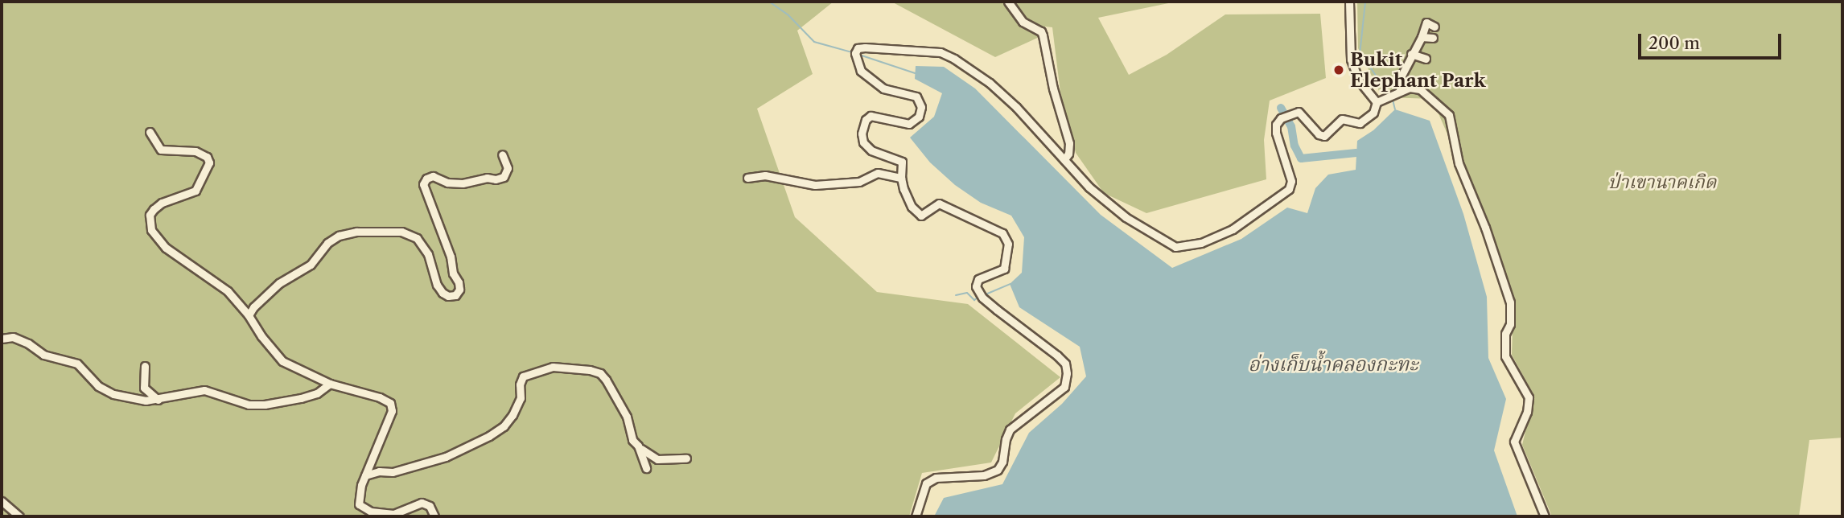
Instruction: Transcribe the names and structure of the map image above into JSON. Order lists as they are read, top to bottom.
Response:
{
  "water": ["อ่างเก็บน้ำคลองกะทะ"],
  "parks": ["ป่าเขานาคเกิด"],
  "places": ["Bukit Elephant Park"],
  "scale_bar": "200 m"
}
